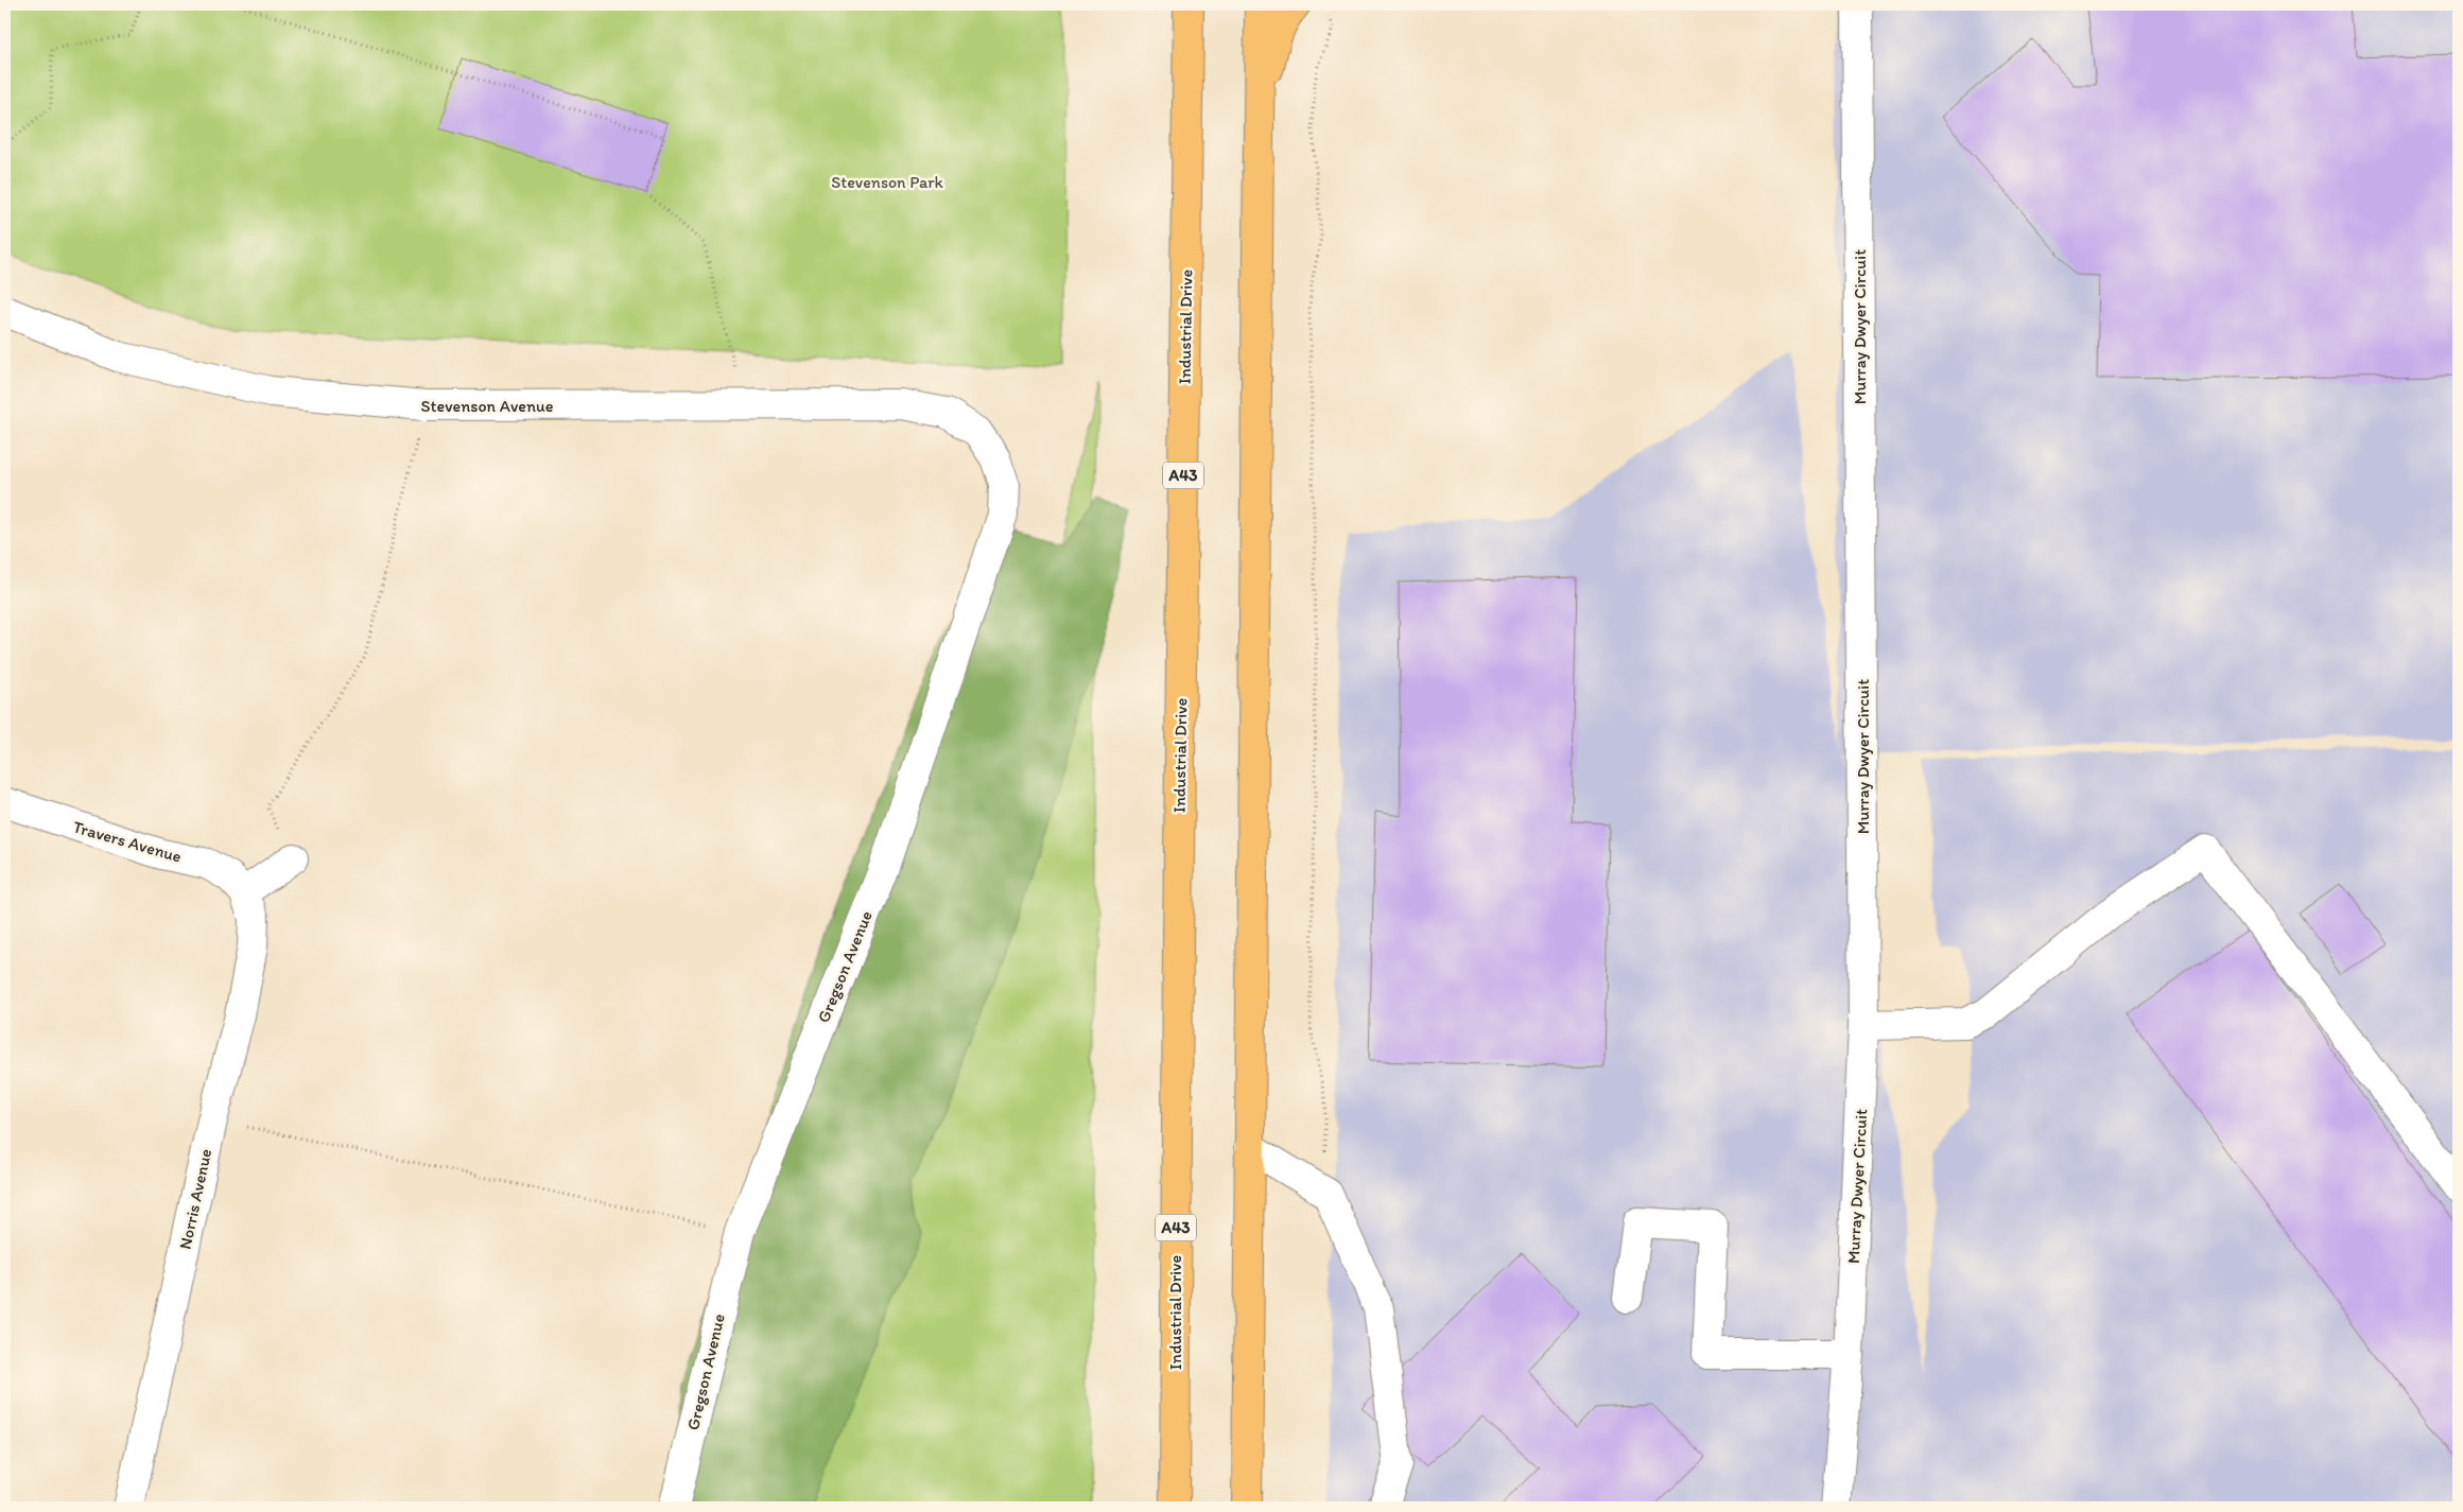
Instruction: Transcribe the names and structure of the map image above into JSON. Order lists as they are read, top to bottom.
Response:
{
  "streets": {
    "highway": ["Industrial Drive", "A43"],
    "street": [
      "Murray Dwyer Circuit",
      "Stevenson Avenue",
      "Travers Avenue",
      "Gregson Avenue",
      "Norris Avenue"
    ]
  },
  "crossings": [
    ["Stevenson Avenue", "Gregson Avenue"],
    ["Travers Avenue", "Norris Avenue"]
  ],
  "parks": ["Stevenson Park"]
}
